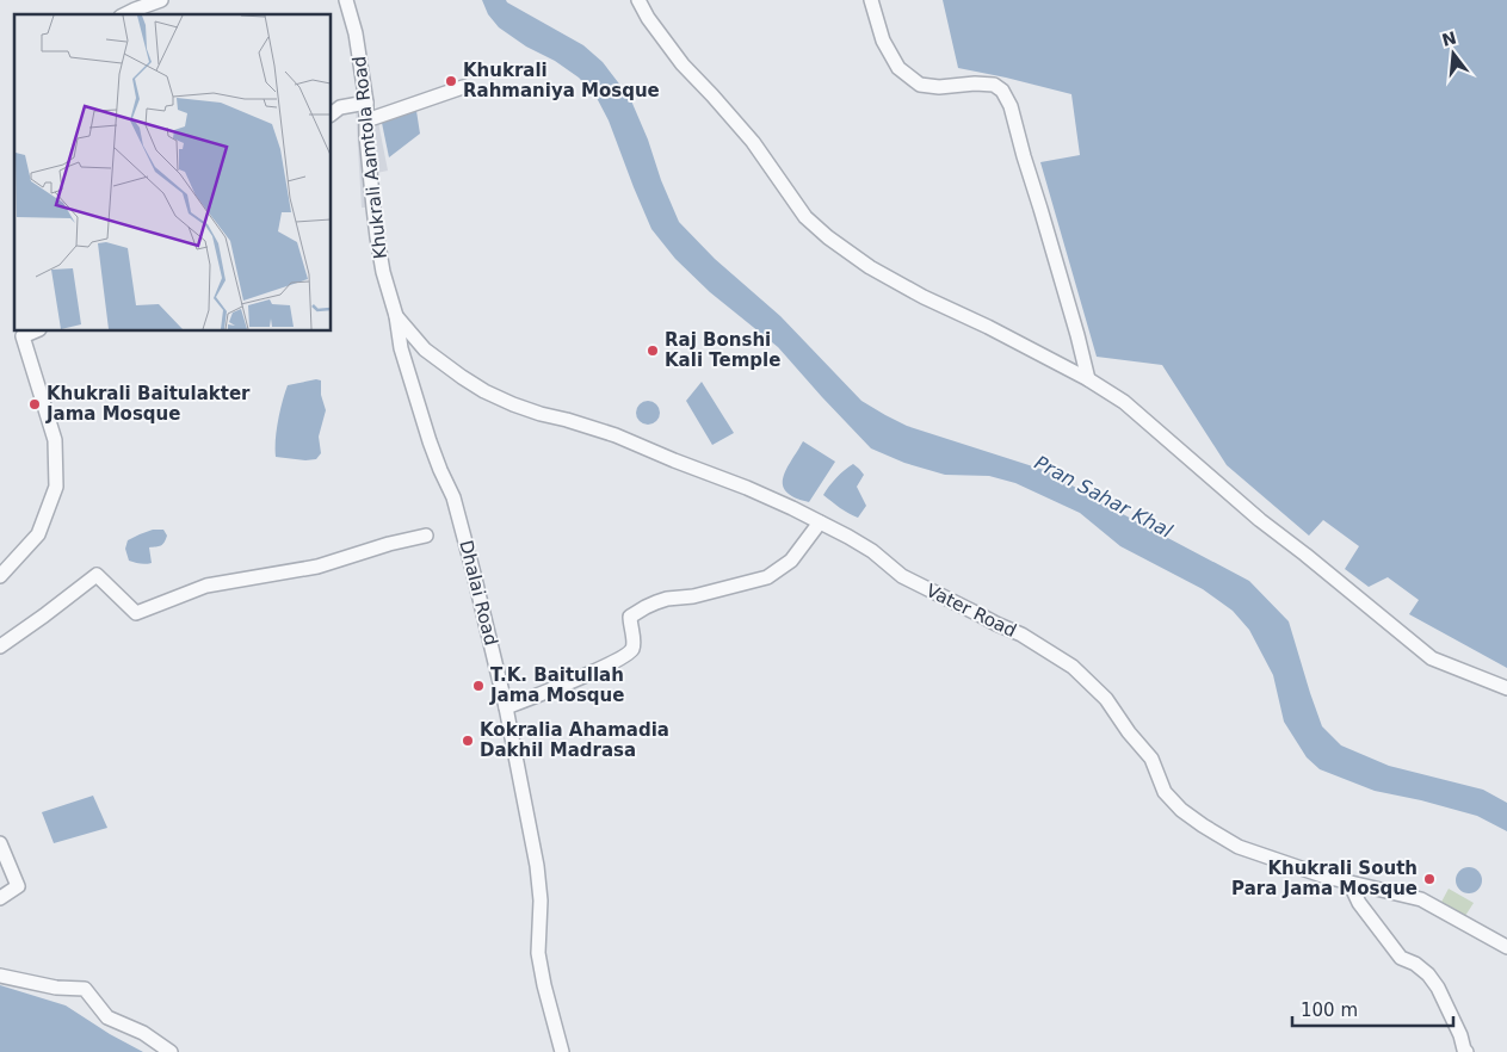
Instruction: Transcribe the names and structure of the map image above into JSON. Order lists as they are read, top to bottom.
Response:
{
  "streets": {
    "street": ["Khukrali Aamtola Road", "Dhalai Road", "Vater Road"]
  },
  "crossings": [
    ["Khukrali Aamtola Road", "Dhalai Road"],
    ["Khukrali Aamtola Road", "Vater Road"],
    ["Dhalai Road", "Vater Road"]
  ],
  "water": ["Pran Sahar Khal"],
  "places": [
    "Khukrali Rahmaniya Mosque",
    "Raj Bonshi Kali Temple",
    "Khukrali Baitulakter Jama Mosque",
    "T.K. Baitullah Jama Mosque",
    "Kokralia Ahamadia Dakhil Madrasa",
    "Khukrali South Para Jama Mosque"
  ],
  "scale_bar": "100 m",
  "north": "top"
}
